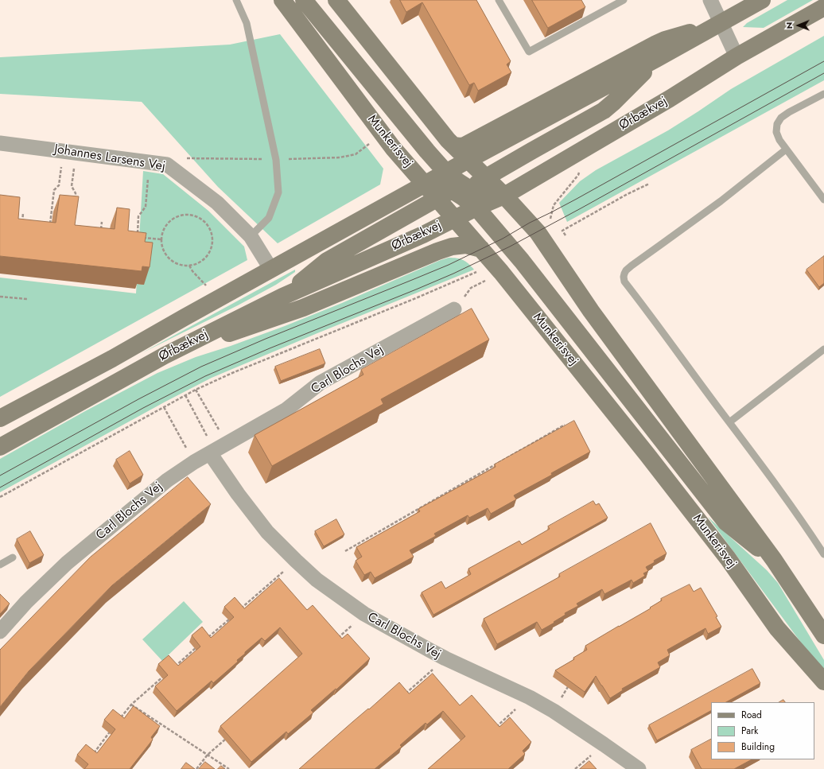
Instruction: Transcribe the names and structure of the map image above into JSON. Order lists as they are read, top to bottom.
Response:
{
  "streets": {
    "main road": ["Ørbækvej", "Munkerisvej"],
    "street": ["Johannes Larsens Vej", "Carl Blochs Vej"]
  },
  "crossings": [
    ["Ørbækvej", "Munkerisvej"],
    ["Ørbækvej", "Johannes Larsens Vej"]
  ],
  "legend": ["Road", "Park", "Building"],
  "north": "left"
}
